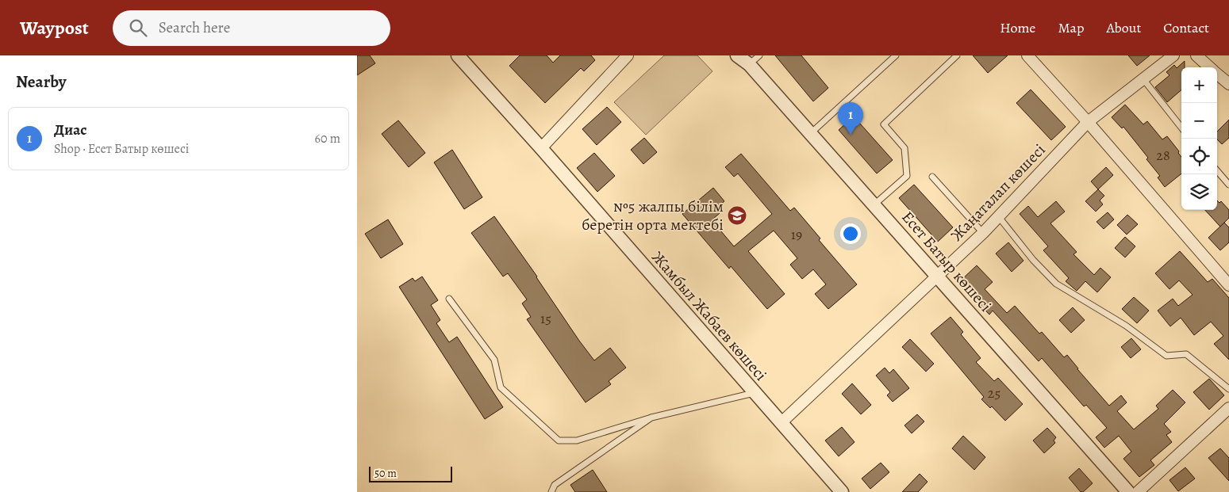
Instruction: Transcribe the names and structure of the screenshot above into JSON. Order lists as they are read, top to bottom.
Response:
{
  "streets": {
    "street": ["Жаңаталап көшесі", "Есет Батыр көшесі", "Жамбыл Жабаев көшесі"]
  },
  "crossings": [
    ["Жаңаталап көшесі", "Есет Батыр көшесі"],
    ["Жаңаталап көшесі", "Жамбыл Жабаев көшесі"]
  ],
  "places": {
    "school or university": ["№5 жалпы білім беретін орта мектебі"]
  },
  "house_numbers": [
    "28",
    "19",
    "15",
    "25"
  ],
  "scale_bar": "50 m",
  "page": {
    "header": "Waypost",
    "search": "Search here",
    "nav": [
      "Home",
      "Map",
      "About",
      "Contact"
    ],
    "heading": "Nearby",
    "map_buttons": ["+", "−"],
    "pins": "1",
    "list": [
      {
        "mark": "1",
        "name": "Диас",
        "note": "Shop · Есет Батыр көшесі",
        "value": "60 m"
      }
    ],
    "scale": "50 m"
  }
}
